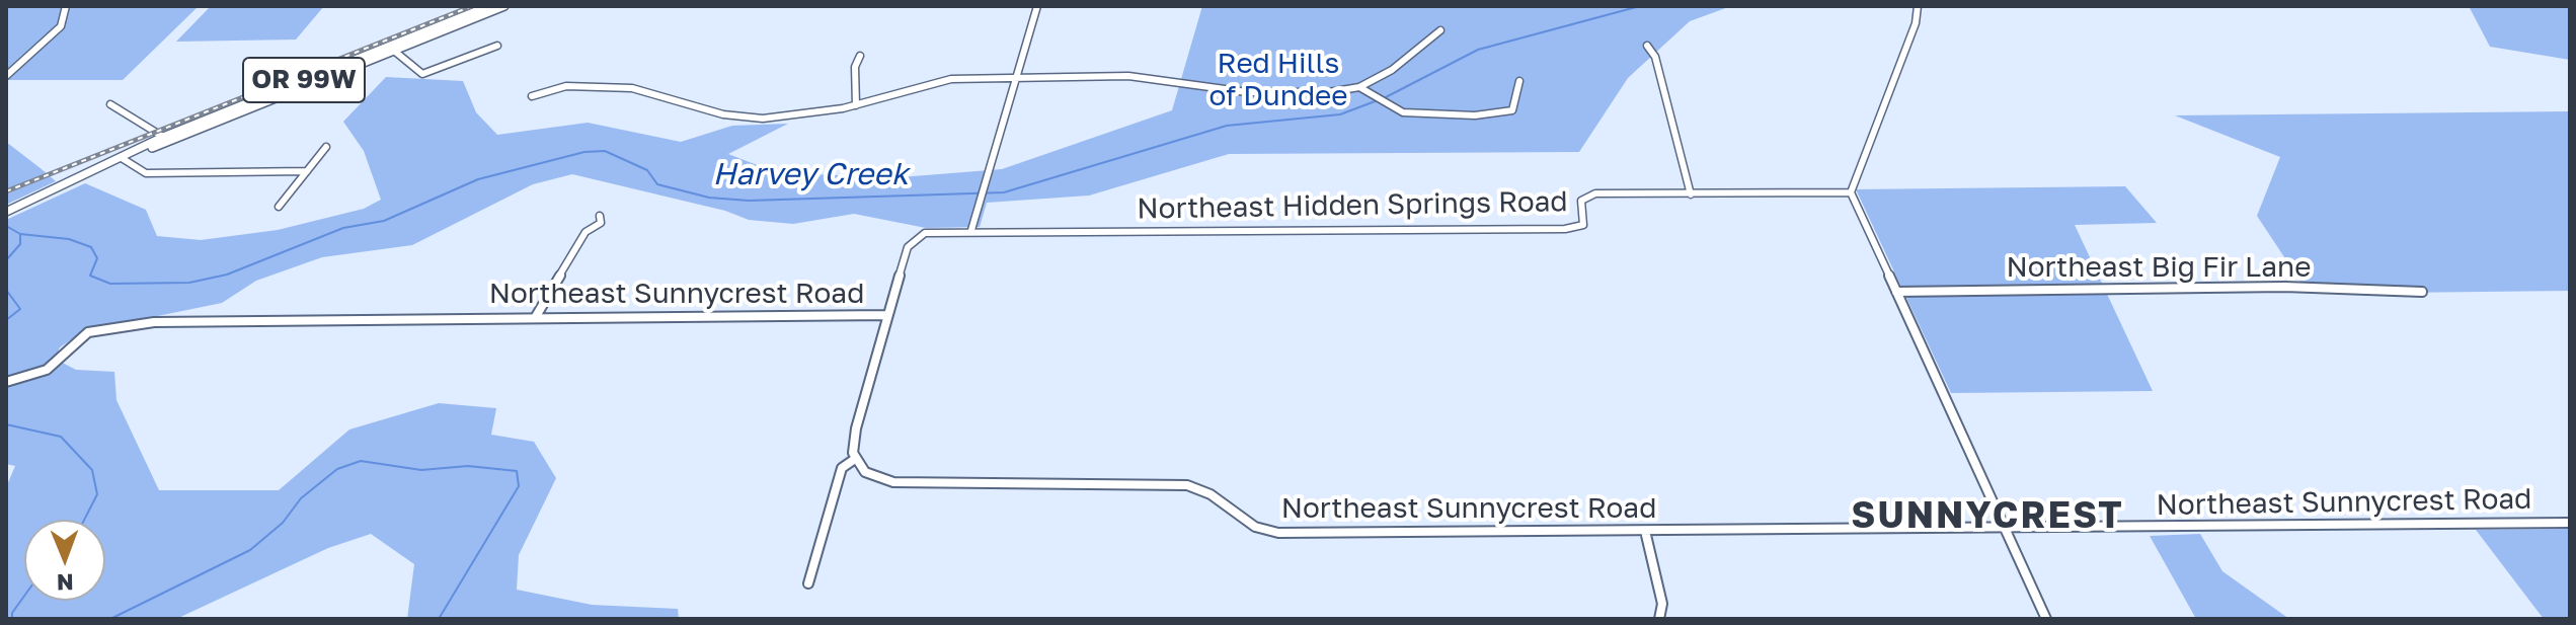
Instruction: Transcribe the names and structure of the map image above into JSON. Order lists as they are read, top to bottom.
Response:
{
  "streets": {
    "main road": ["OR 99W"],
    "street": ["Northeast Hidden Springs Road", "Northeast Big Fir Lane", "Northeast Sunnycrest Road"]
  },
  "districts": ["SUNNYCREST"],
  "water": ["Harvey Creek"],
  "parks": ["Red Hills of Dundee"],
  "north": "bottom"
}
